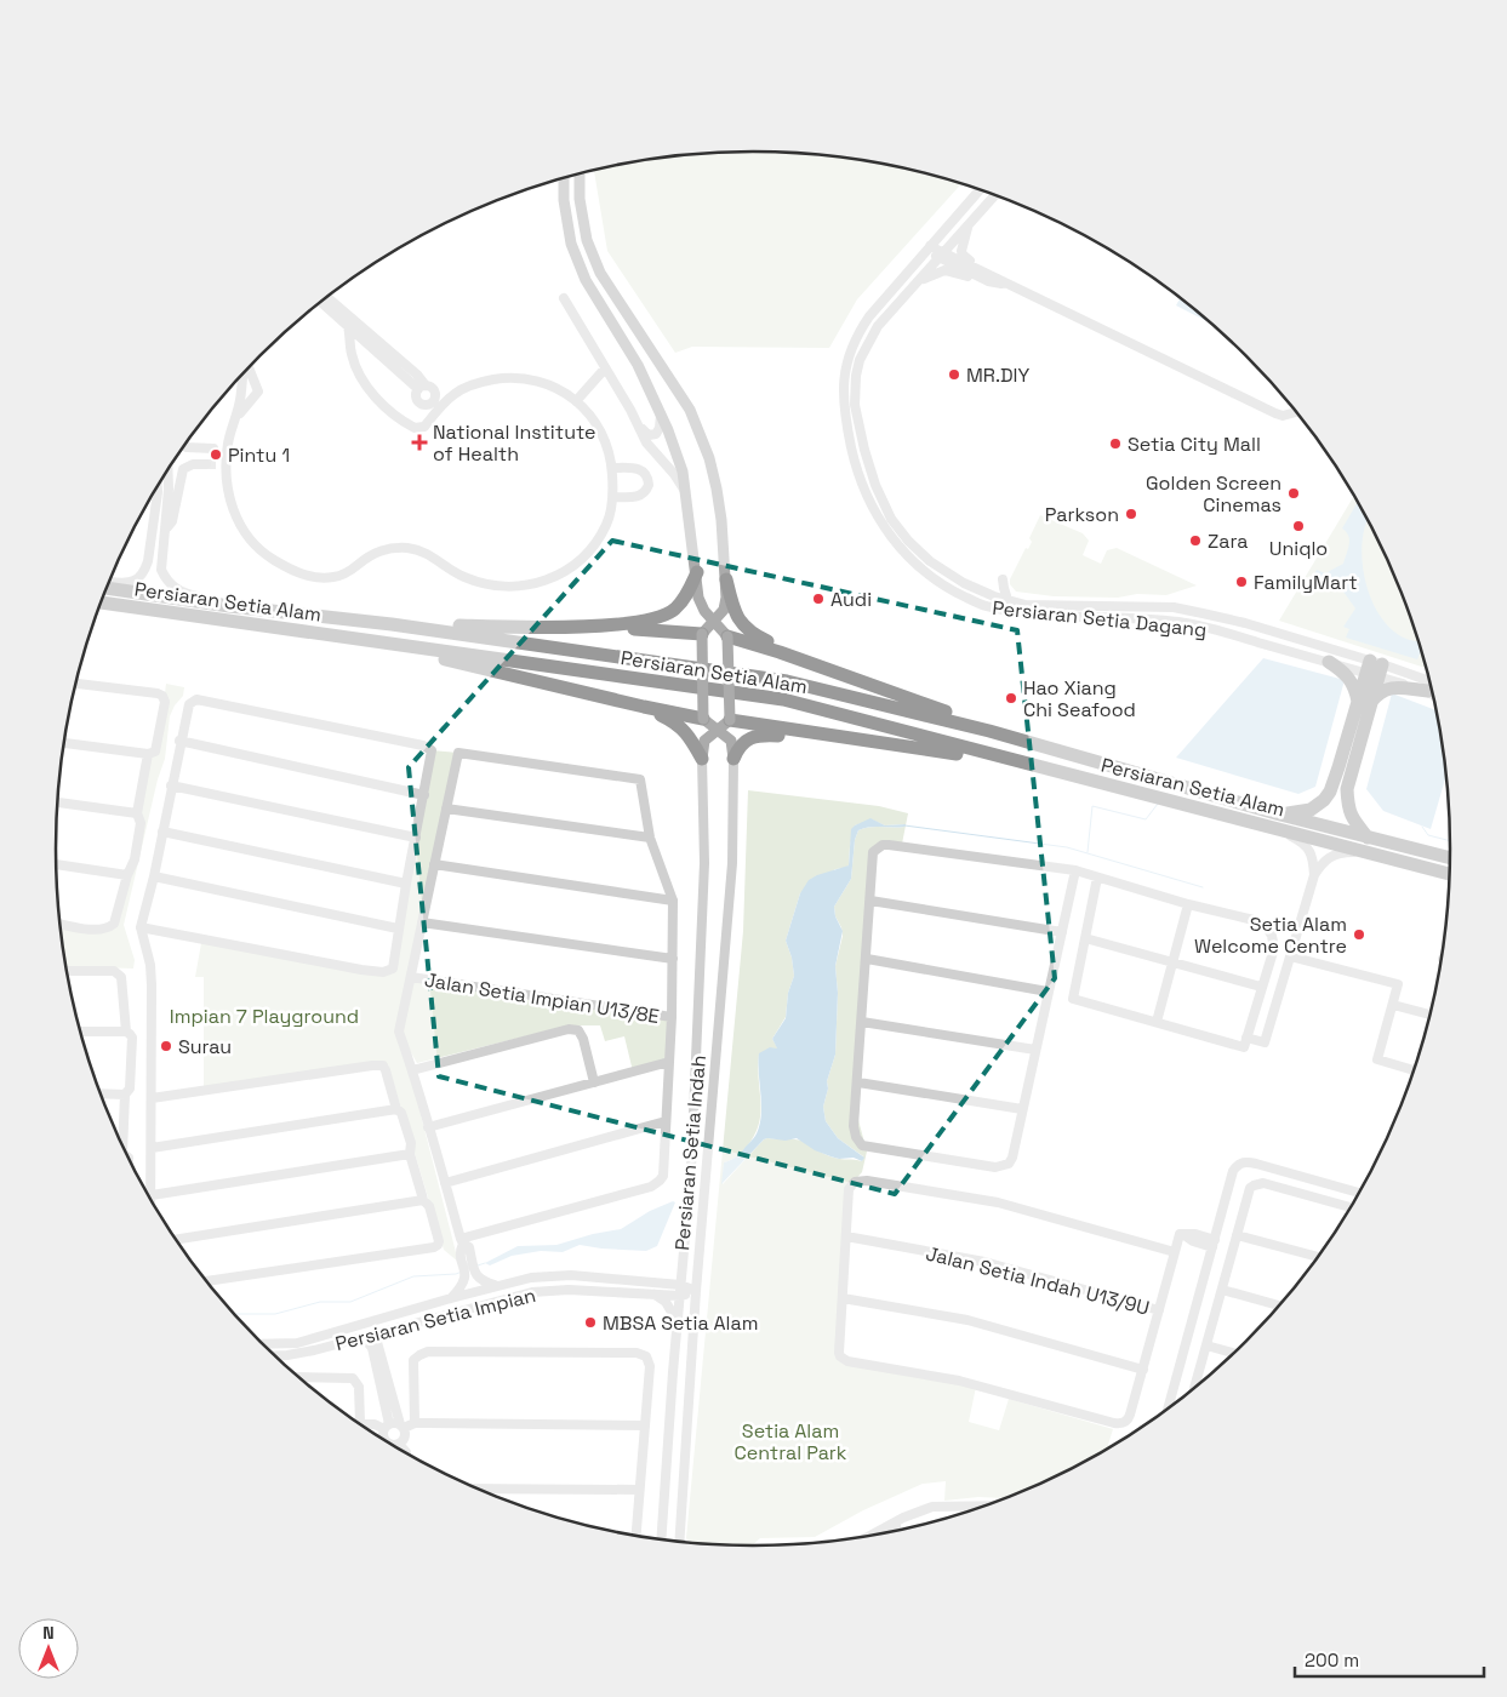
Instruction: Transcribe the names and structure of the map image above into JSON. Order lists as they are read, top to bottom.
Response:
{
  "streets": {
    "highway": ["Persiaran Setia Alam"],
    "street": [
      "Persiaran Setia Dagang",
      "Jalan Setia Impian U13/8E",
      "Persiaran Setia Indah",
      "Jalan Setia Indah U13/9U",
      "Persiaran Setia Impian"
    ]
  },
  "crossings": [
    ["Persiaran Setia Indah", "Persiaran Setia Impian"]
  ],
  "parks": ["Impian 7 Playground", "Setia Alam Central Park"],
  "places": {
    "other": [
      "MR.DIY",
      "Setia City Mall",
      "Pintu 1",
      "Golden Screen Cinemas",
      "Parkson",
      "Uniqlo",
      "Zara",
      "FamilyMart",
      "Audi",
      "Hao Xiang Chi Seafood",
      "Setia Alam Welcome Centre",
      "Surau",
      "MBSA Setia Alam"
    ],
    "health": ["National Institute of Health"]
  },
  "scale_bar": "200 m",
  "north": "top"
}
